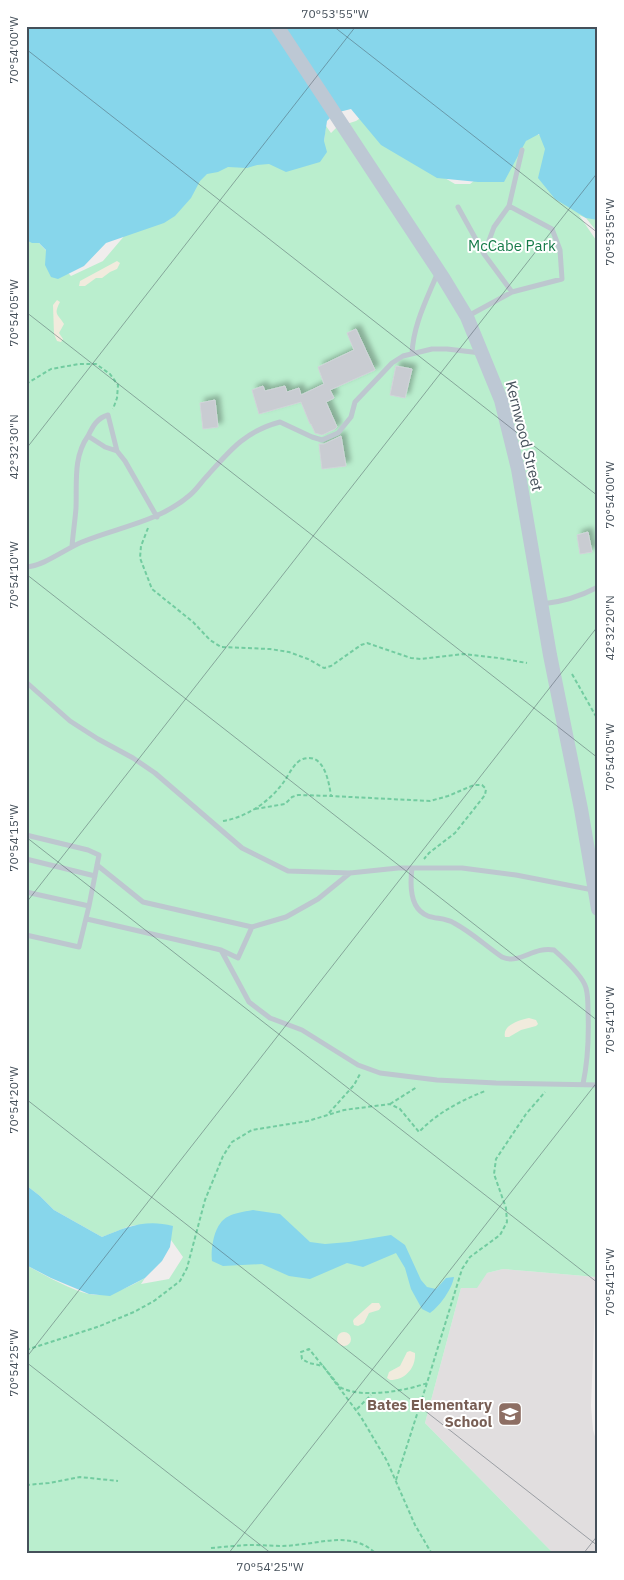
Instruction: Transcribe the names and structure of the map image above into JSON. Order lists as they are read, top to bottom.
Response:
{
  "streets": {
    "main road": ["Kernwood Street"]
  },
  "parks": ["McCabe Park"],
  "places": {
    "school or university": ["Bates Elementary School"]
  },
  "coordinates": [
    "70°53'55\"W",
    "70°54'00\"W",
    "70°54'05\"W",
    "42°32'30\"N",
    "70°54'10\"W",
    "42°32'20\"N",
    "70°54'15\"W",
    "70°54'20\"W",
    "70°54'25\"W"
  ]
}
